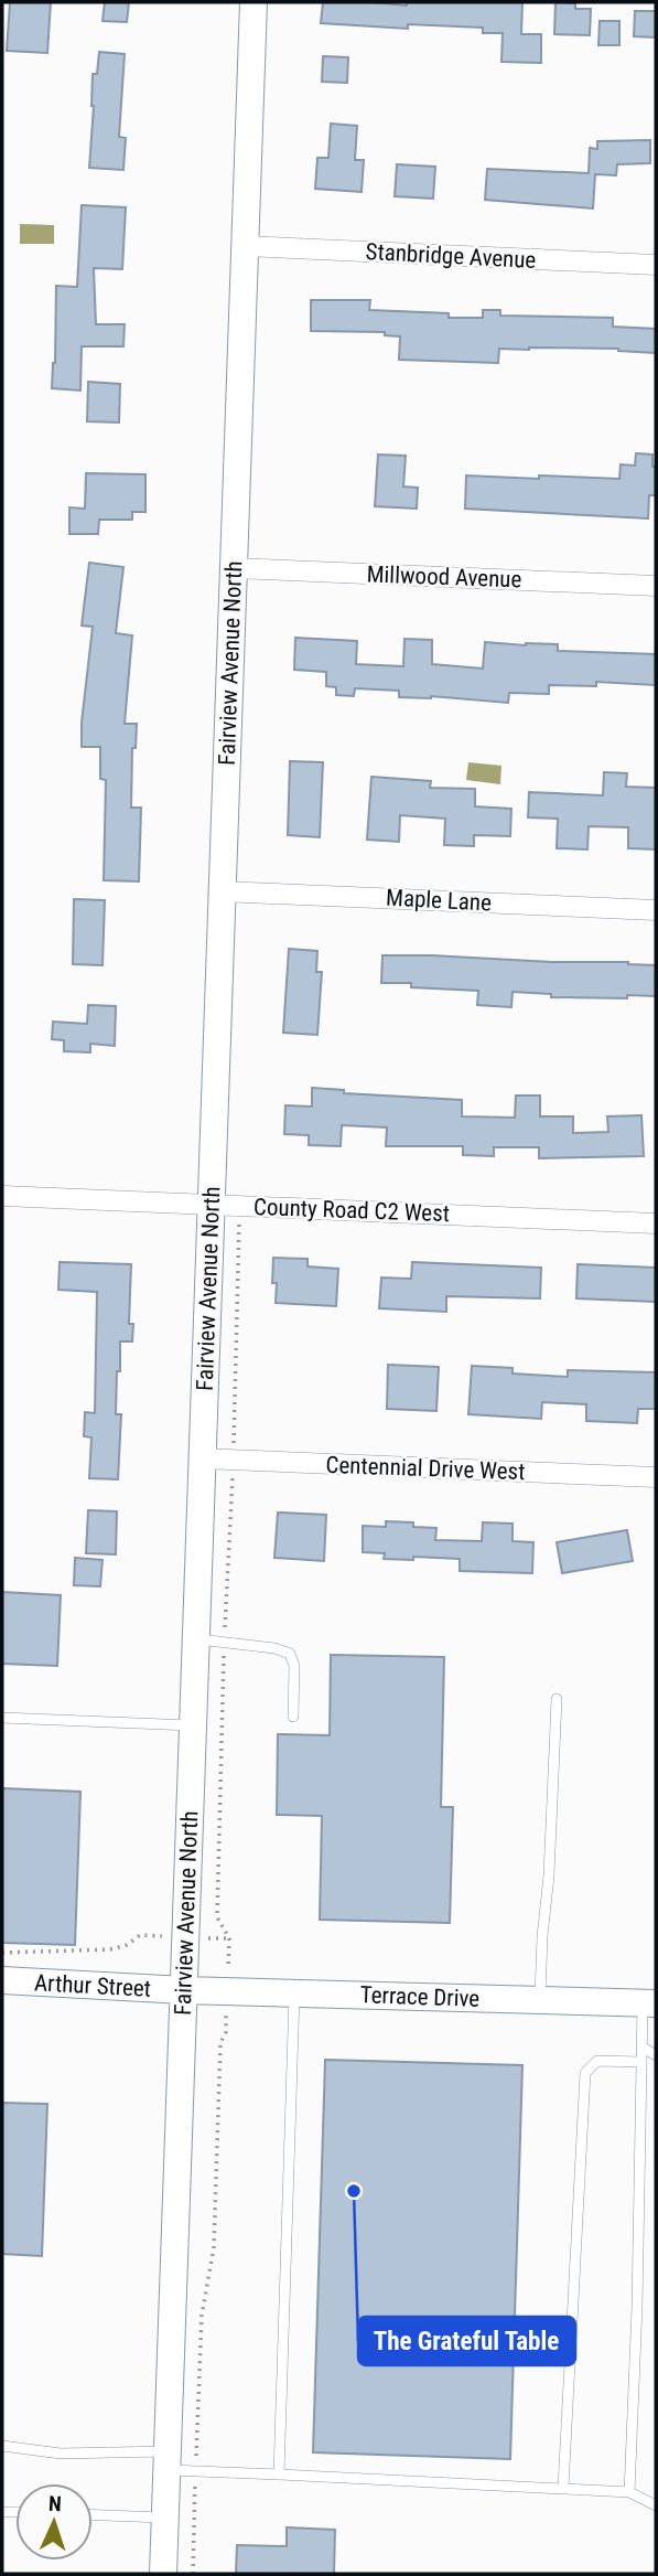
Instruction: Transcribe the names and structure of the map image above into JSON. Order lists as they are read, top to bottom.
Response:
{
  "streets": {
    "street": [
      "Stanbridge Avenue",
      "Millwood Avenue",
      "Fairview Avenue North",
      "Maple Lane",
      "County Road C2 West",
      "Centennial Drive West",
      "Arthur Street",
      "Terrace Drive"
    ]
  },
  "crossings": [
    ["Stanbridge Avenue", "Fairview Avenue North"],
    ["Millwood Avenue", "Fairview Avenue North"],
    ["Fairview Avenue North", "Maple Lane"],
    ["Fairview Avenue North", "County Road C2 West"],
    ["Fairview Avenue North", "Centennial Drive West"],
    ["Fairview Avenue North", "Arthur Street"],
    ["Fairview Avenue North", "Terrace Drive"],
    ["Arthur Street", "Terrace Drive"]
  ],
  "places": ["The Grateful Table"],
  "north": "top"
}
